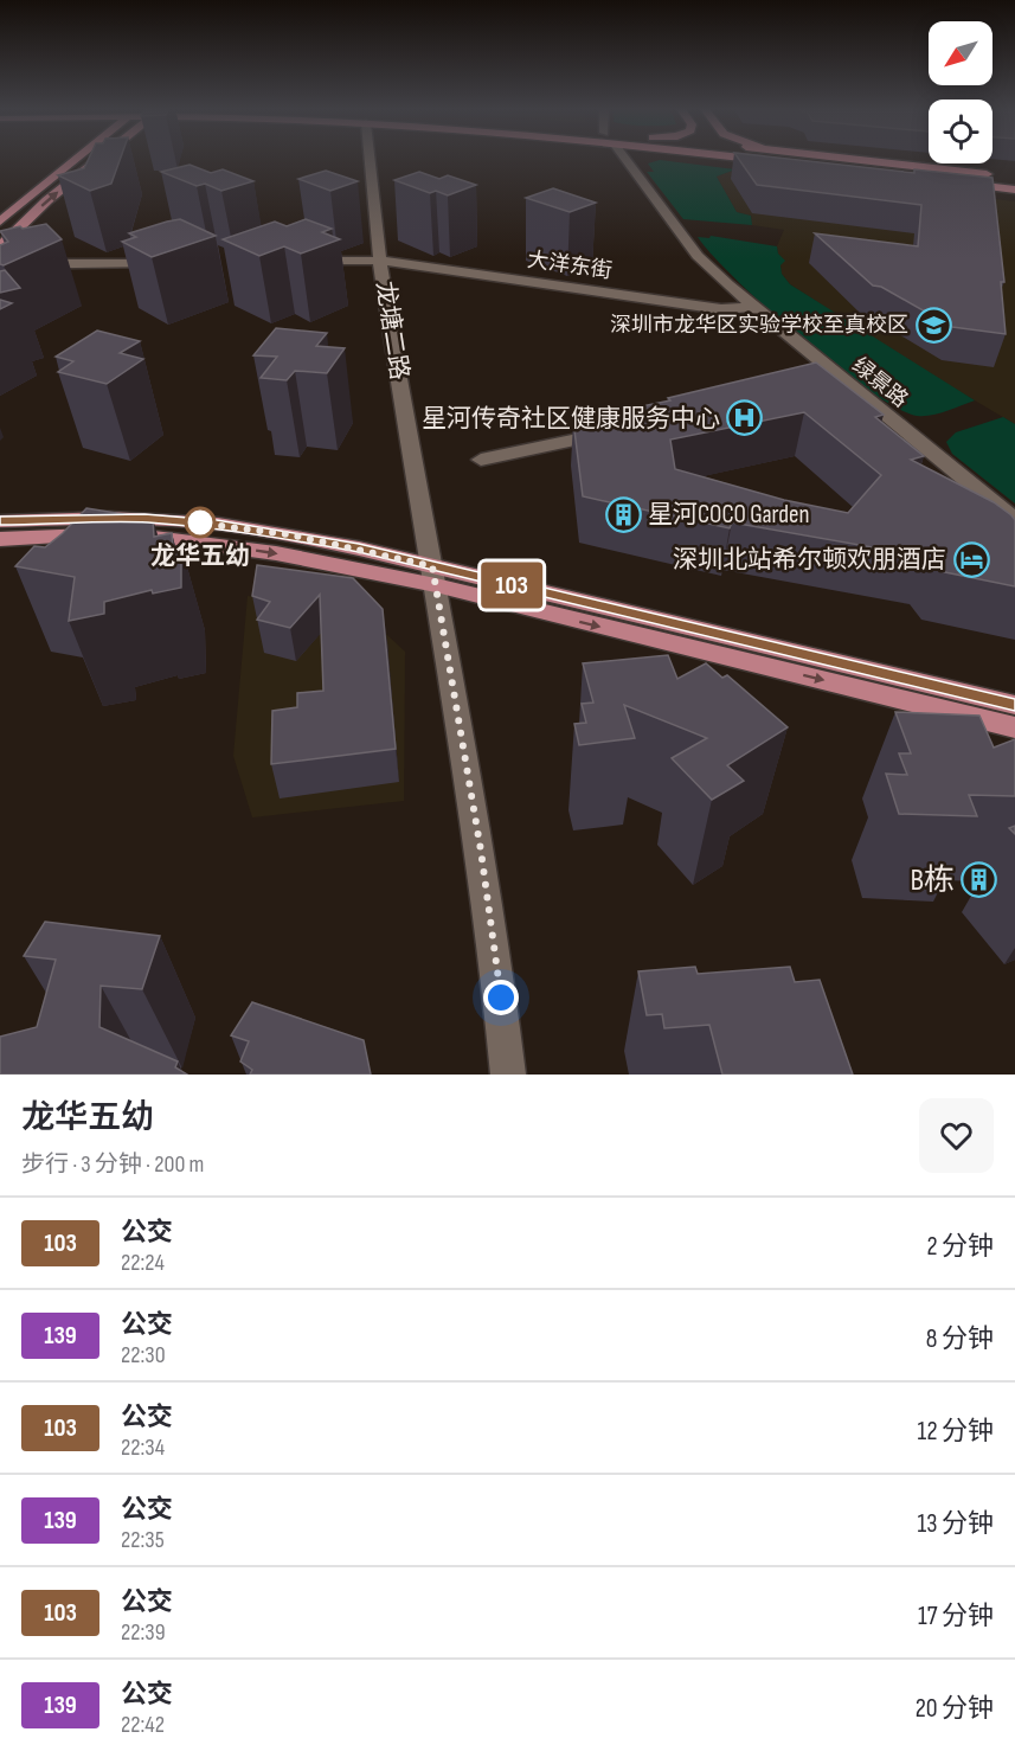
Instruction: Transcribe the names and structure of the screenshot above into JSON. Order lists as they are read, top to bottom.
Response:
{
  "streets": {
    "street": ["大洋东街", "龙塘二路", "绿景路"]
  },
  "crossings": [
    ["大洋东街", "龙塘二路"],
    ["大洋东街", "绿景路"]
  ],
  "places": {
    "school or university": ["深圳市龙华区实验学校至真校区"],
    "hospital": ["星河传奇社区健康服务中心"],
    "building": ["星河COCO Garden", "B栋"],
    "other": ["龙华五幼"],
    "hotel": ["深圳北站希尔顿欢朋酒店"]
  },
  "lines": ["bus line 103"],
  "north": "bottom left",
  "page": {
    "on_map": "103",
    "heading": ["龙华五幼", "步行 · 3 分钟 · 200 m"],
    "list": [
      {
        "mark": "103",
        "name": "公交",
        "note": "22:24",
        "value": "2 分钟"
      },
      {
        "mark": "139",
        "name": "公交",
        "note": "22:30",
        "value": "8 分钟"
      },
      {
        "mark": "103",
        "name": "公交",
        "note": "22:34",
        "value": "12 分钟"
      },
      {
        "mark": "139",
        "name": "公交",
        "note": "22:35",
        "value": "13 分钟"
      },
      {
        "mark": "103",
        "name": "公交",
        "note": "22:39",
        "value": "17 分钟"
      },
      {
        "mark": "139",
        "name": "公交",
        "note": "22:42",
        "value": "20 分钟"
      }
    ]
  }
}
